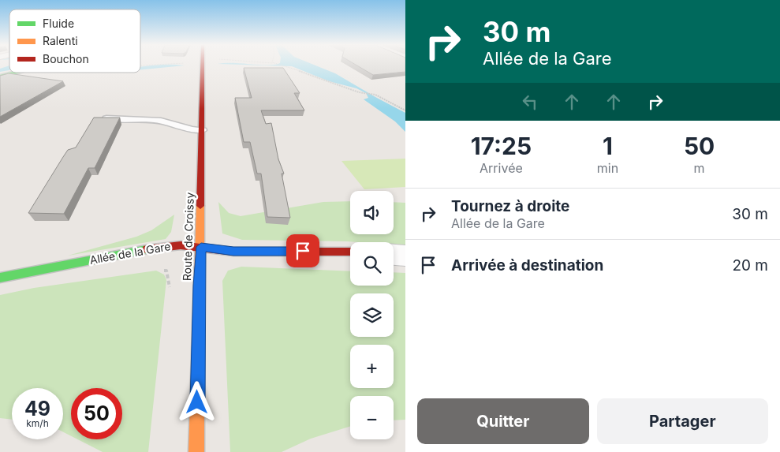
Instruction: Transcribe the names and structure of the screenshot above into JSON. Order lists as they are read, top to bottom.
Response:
{
  "streets": {
    "main road": ["Route de Croissy", "Allée de la Gare"]
  },
  "crossings": [
    ["Route de Croissy", "Allée de la Gare"]
  ],
  "legend": ["Fluide", "Ralenti", "Bouchon"],
  "page": {
    "turn": ["30 m", "Allée de la Gare"],
    "eta": [
      "17:25",
      "Arrivée",
      "1",
      "min",
      "50",
      "m"
    ],
    "list": [
      {
        "name": "Tournez à droite",
        "note": "Allée de la Gare",
        "value": "30 m"
      },
      {
        "name": "Arrivée à destination",
        "value": "20 m"
      }
    ],
    "map_buttons": ["+", "−"],
    "speed": "49 km/h",
    "limit": "50",
    "buttons": ["Quitter", "Partager"]
  }
}
